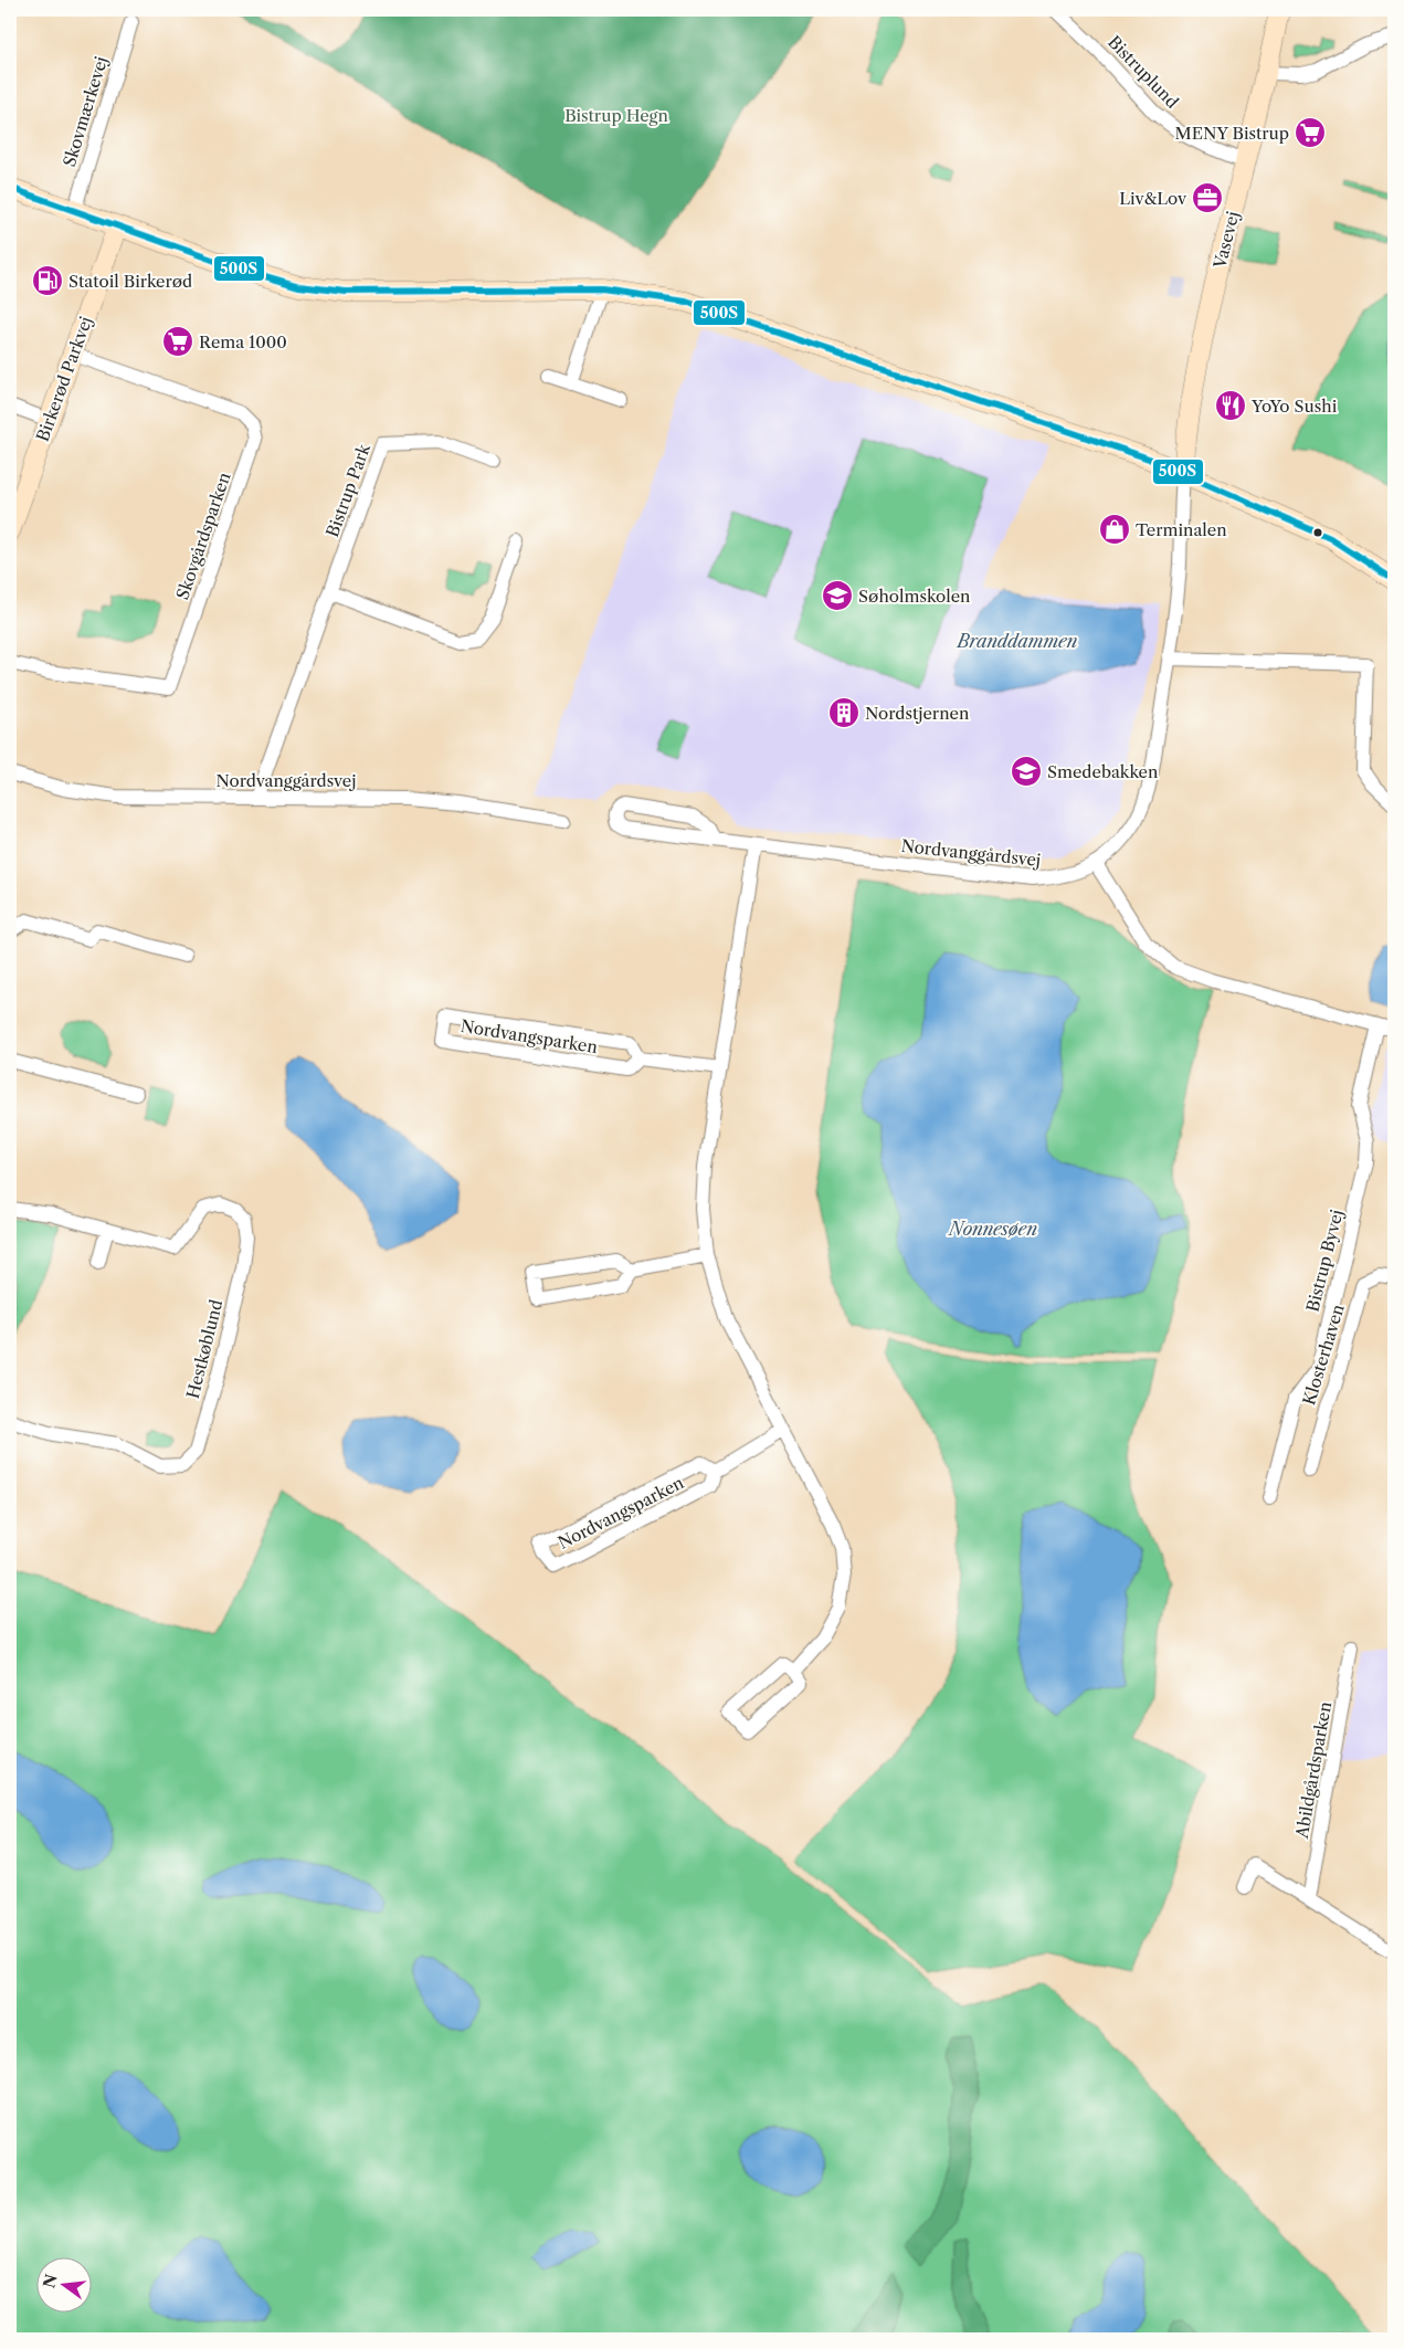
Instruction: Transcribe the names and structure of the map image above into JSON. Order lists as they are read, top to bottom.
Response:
{
  "streets": {
    "main road": ["Vasevej", "Birkerød Parkvej"],
    "street": [
      "Bistruplund",
      "Skovmærkevej",
      "Bistrup Park",
      "Skovgårdsparken",
      "Nordvanggårdsvej",
      "Nordvangsparken",
      "Bistrup Byvej",
      "Hestkøblund",
      "Klosterhaven",
      "Abildgårdsparken"
    ]
  },
  "crossings": [
    ["Bistruplund", "Vasevej"],
    ["Vasevej", "Nordvanggårdsvej"],
    ["Birkerød Parkvej", "Skovgårdsparken"],
    ["Bistrup Park", "Nordvanggårdsvej"]
  ],
  "water": ["Branddammen", "Nonnesøen"],
  "parks": ["Bistrup Hegn"],
  "places": {
    "supermarket": ["MENY Bistrup", "Rema 1000"],
    "office": ["Liv&Lov"],
    "fuel station": ["Statoil Birkerød"],
    "restaurant": ["YoYo Sushi"],
    "shop": ["Terminalen"],
    "school or university": ["Søholmskolen", "Smedebakken"],
    "building": ["Nordstjernen"]
  },
  "lines": ["transit line 500S"],
  "north": "left"
}
